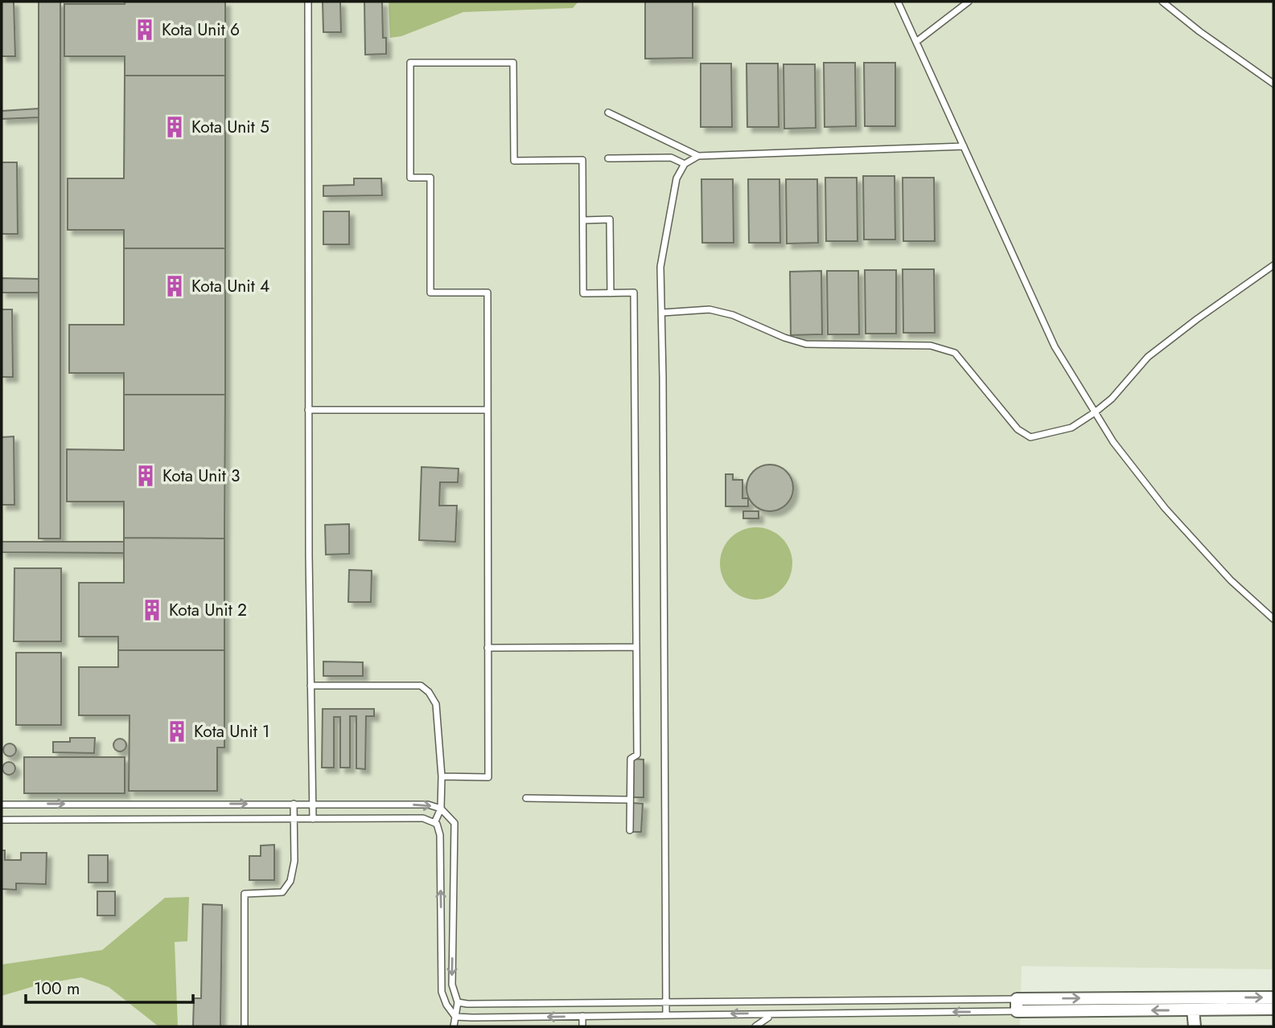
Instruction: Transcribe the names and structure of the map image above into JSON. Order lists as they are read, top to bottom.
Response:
{
  "places": {
    "building": [
      "Kota Unit 6",
      "Kota Unit 5",
      "Kota Unit 4",
      "Kota Unit 3",
      "Kota Unit 2",
      "Kota Unit 1"
    ]
  },
  "scale_bar": "100 m"
}
